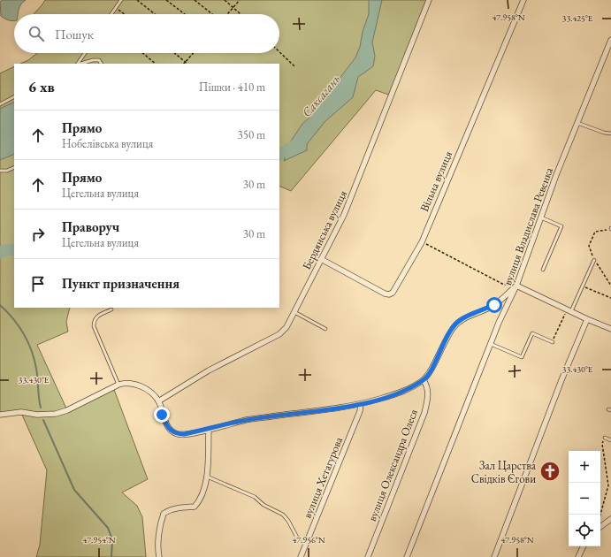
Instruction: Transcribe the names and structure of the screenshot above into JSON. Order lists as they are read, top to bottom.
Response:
{
  "streets": {
    "street": [
      "Вільна вулиця",
      "вулиця Владислава Ревенка",
      "Бердянська вулиця",
      "вулиця Олександра Олеся",
      "вулиця Хетагурова"
    ]
  },
  "crossings": [
    ["Вільна вулиця", "Бердянська вулиця"]
  ],
  "water": ["Саксагань"],
  "places": {
    "church": ["Зал Царства Свідків Єгови"]
  },
  "page": {
    "search": "Пошук",
    "heading": ["6 хв", "Пішки · 410 m"],
    "list": [
      ["Прямо", "Нобелівська вулиця", "350 m"],
      ["Прямо", "Цегельна вулиця", "30 m"],
      ["Праворуч", "Цегельна вулиця", "30 m"],
      "Пункт призначення"
    ],
    "map_buttons": ["+", "−"]
  },
  "coordinates": [
    "47.958°N",
    "33.425°E",
    "33.430°E",
    "47.954°N",
    "47.956°N"
  ]
}
